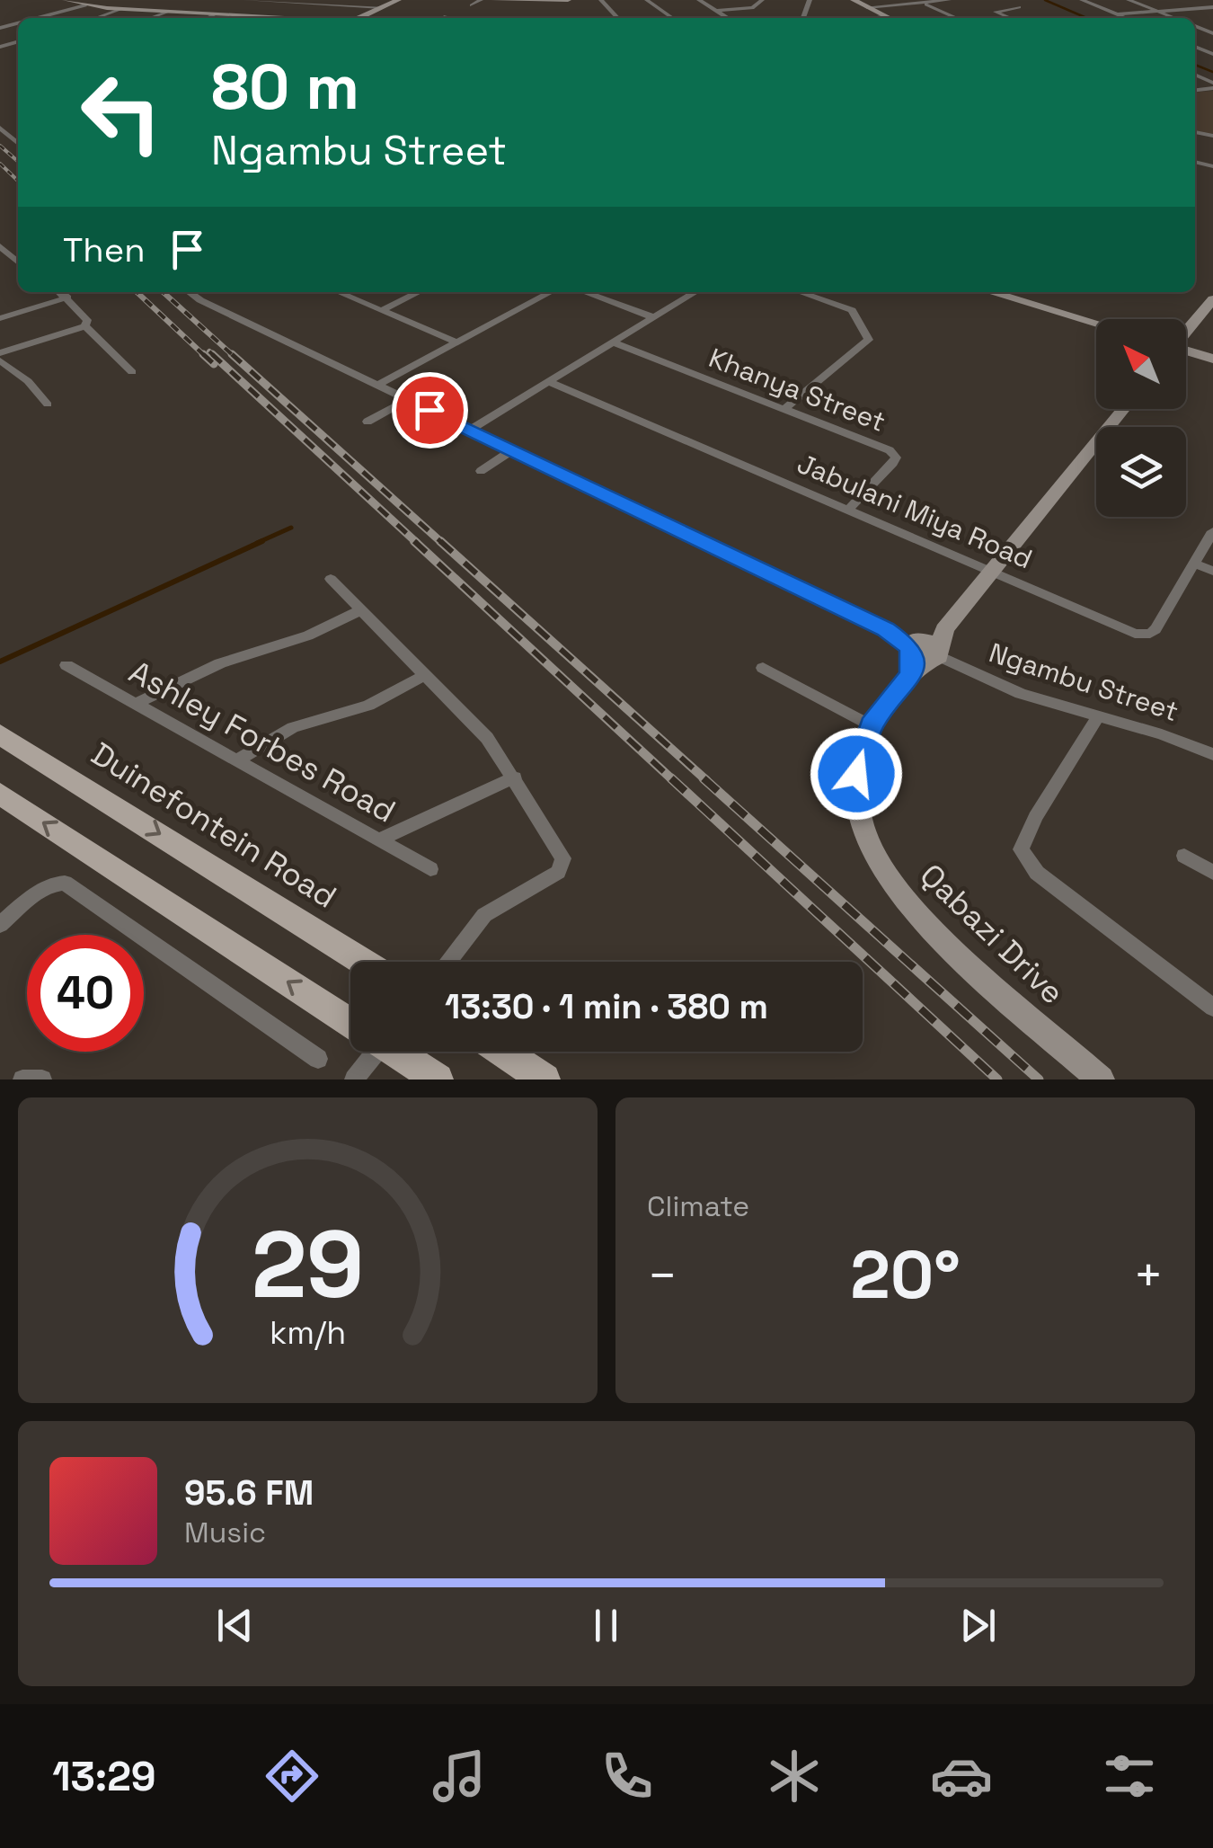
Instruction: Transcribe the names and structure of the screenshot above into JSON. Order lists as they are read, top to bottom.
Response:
{
  "streets": {
    "main road": ["Duinefontein Road"],
    "street": [
      "Khanya Street",
      "Jabulani Miya Road",
      "Ngambu Street",
      "Ashley Forbes Road",
      "Qabazi Drive"
    ]
  },
  "crossings": [
    ["Khanya Street", "Jabulani Miya Road"],
    ["Jabulani Miya Road", "Qabazi Drive"],
    ["Ngambu Street", "Qabazi Drive"]
  ],
  "north": "top left",
  "page": {
    "turn": ["80 m", "Ngambu Street"],
    "then": "Then",
    "limit": "40",
    "trip": "13:30 · 1 min · 380 m",
    "tile": "Climate",
    "heat": ["−", "20°", "+"],
    "song": ["95.6 FM", "Music"],
    "tabs": "13:29",
    "gauge": ["29", "km/h"]
  }
}
